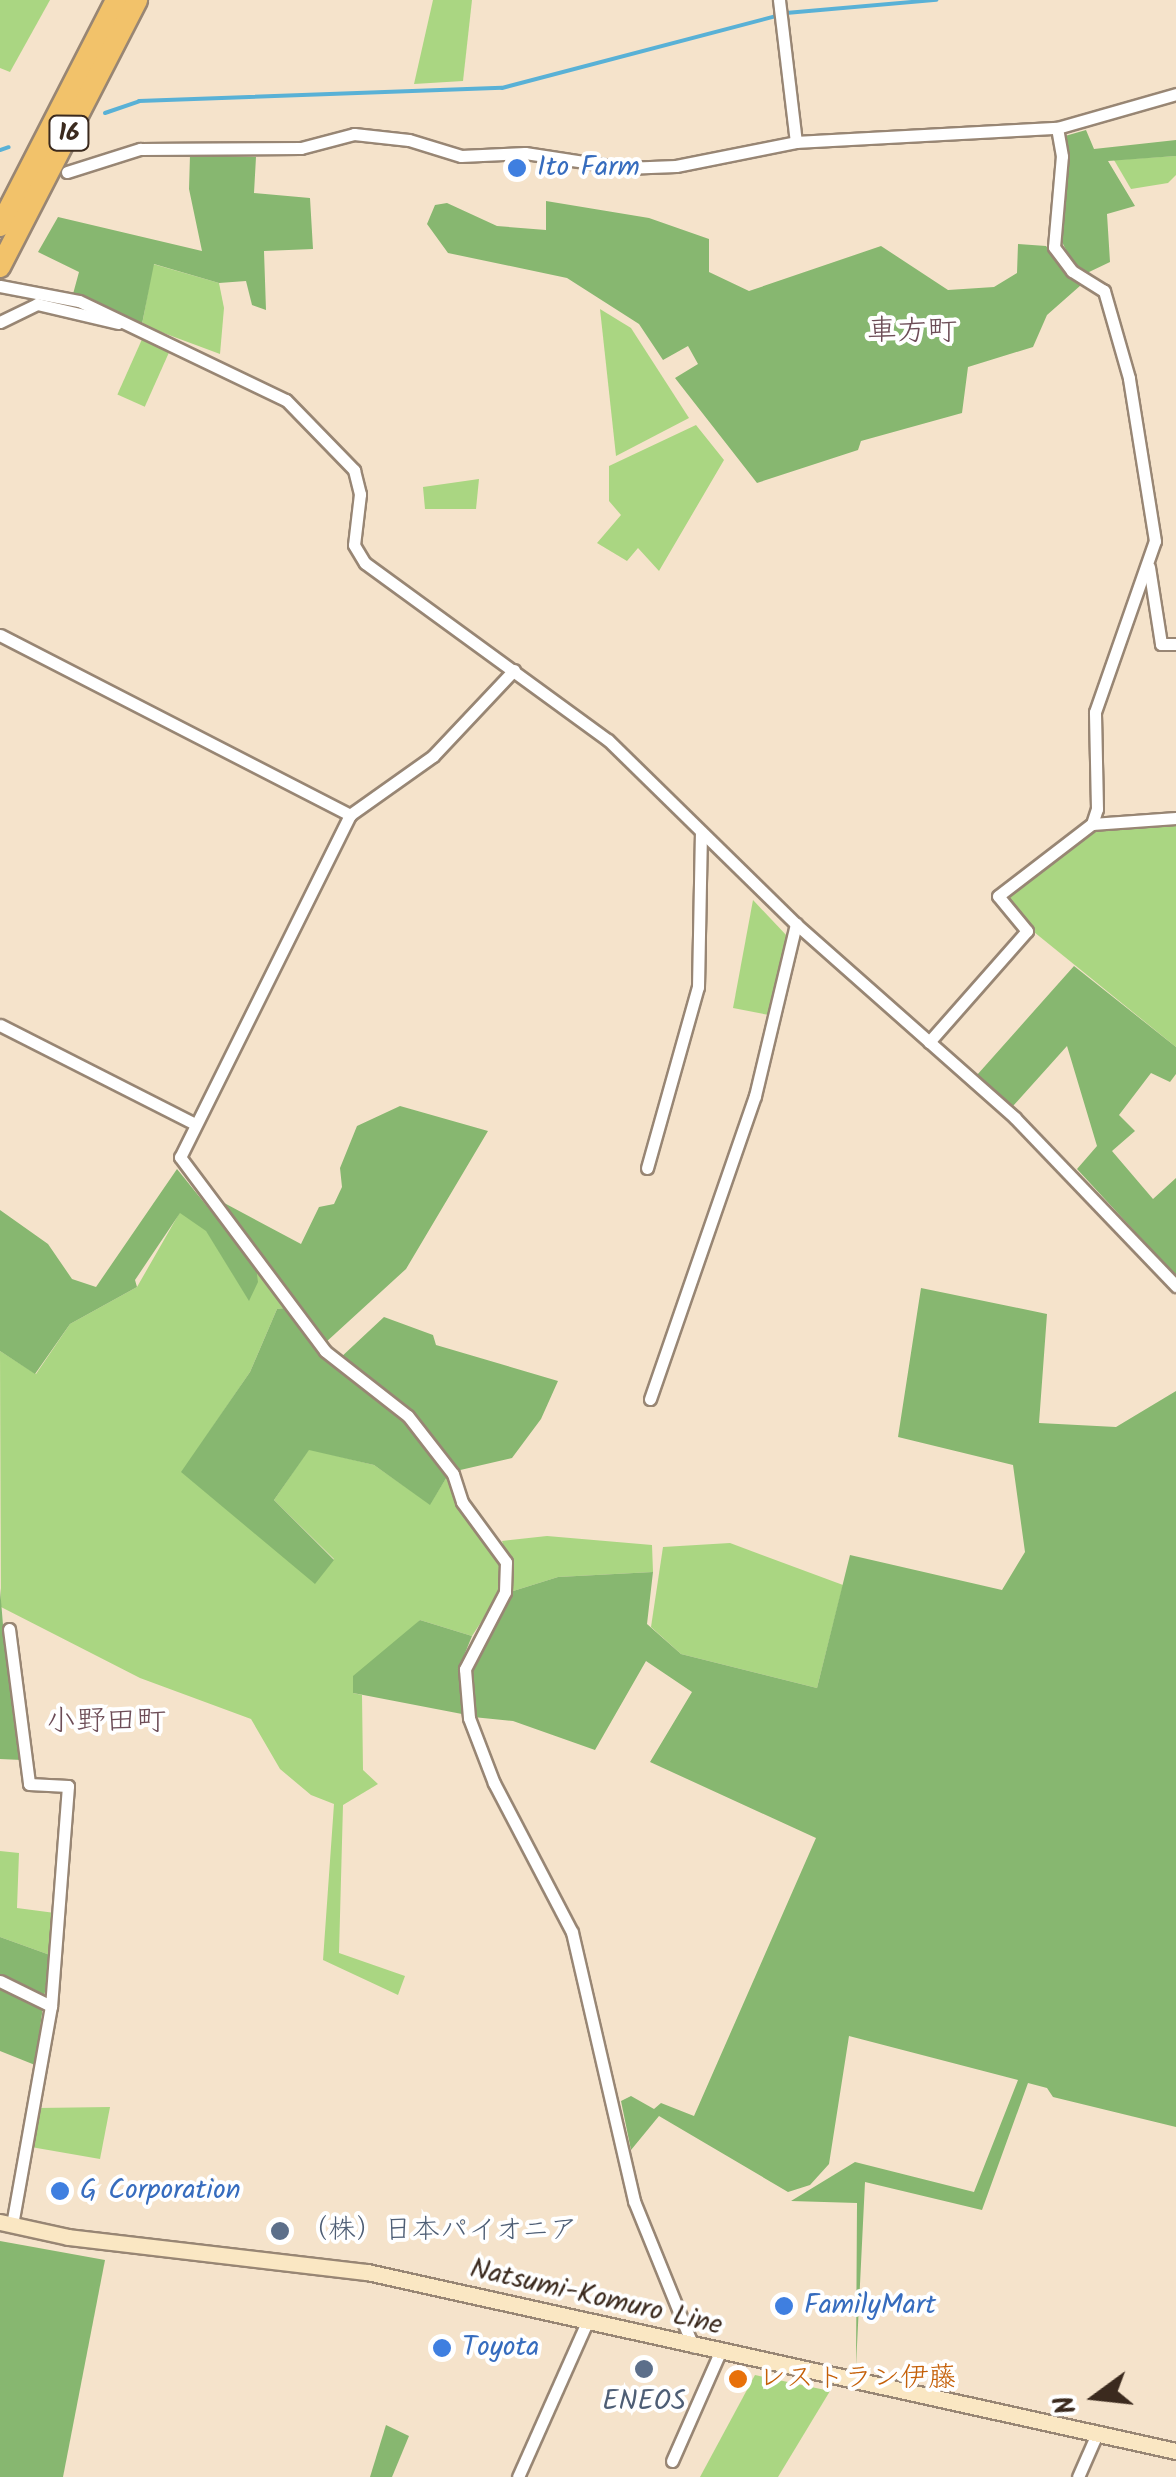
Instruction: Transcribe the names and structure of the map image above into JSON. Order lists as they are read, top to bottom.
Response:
{
  "streets": {
    "highway": ["16"],
    "main road": ["Natsumi-Komuro Line"]
  },
  "districts": ["車方町", "小野田町"],
  "places": [
    "Ito Farm",
    "G Corporation",
    "（株）日本パイオニア",
    "FamilyMart",
    "Toyota",
    "ENEOS",
    "レストラン伊藤"
  ],
  "north": "left"
}
